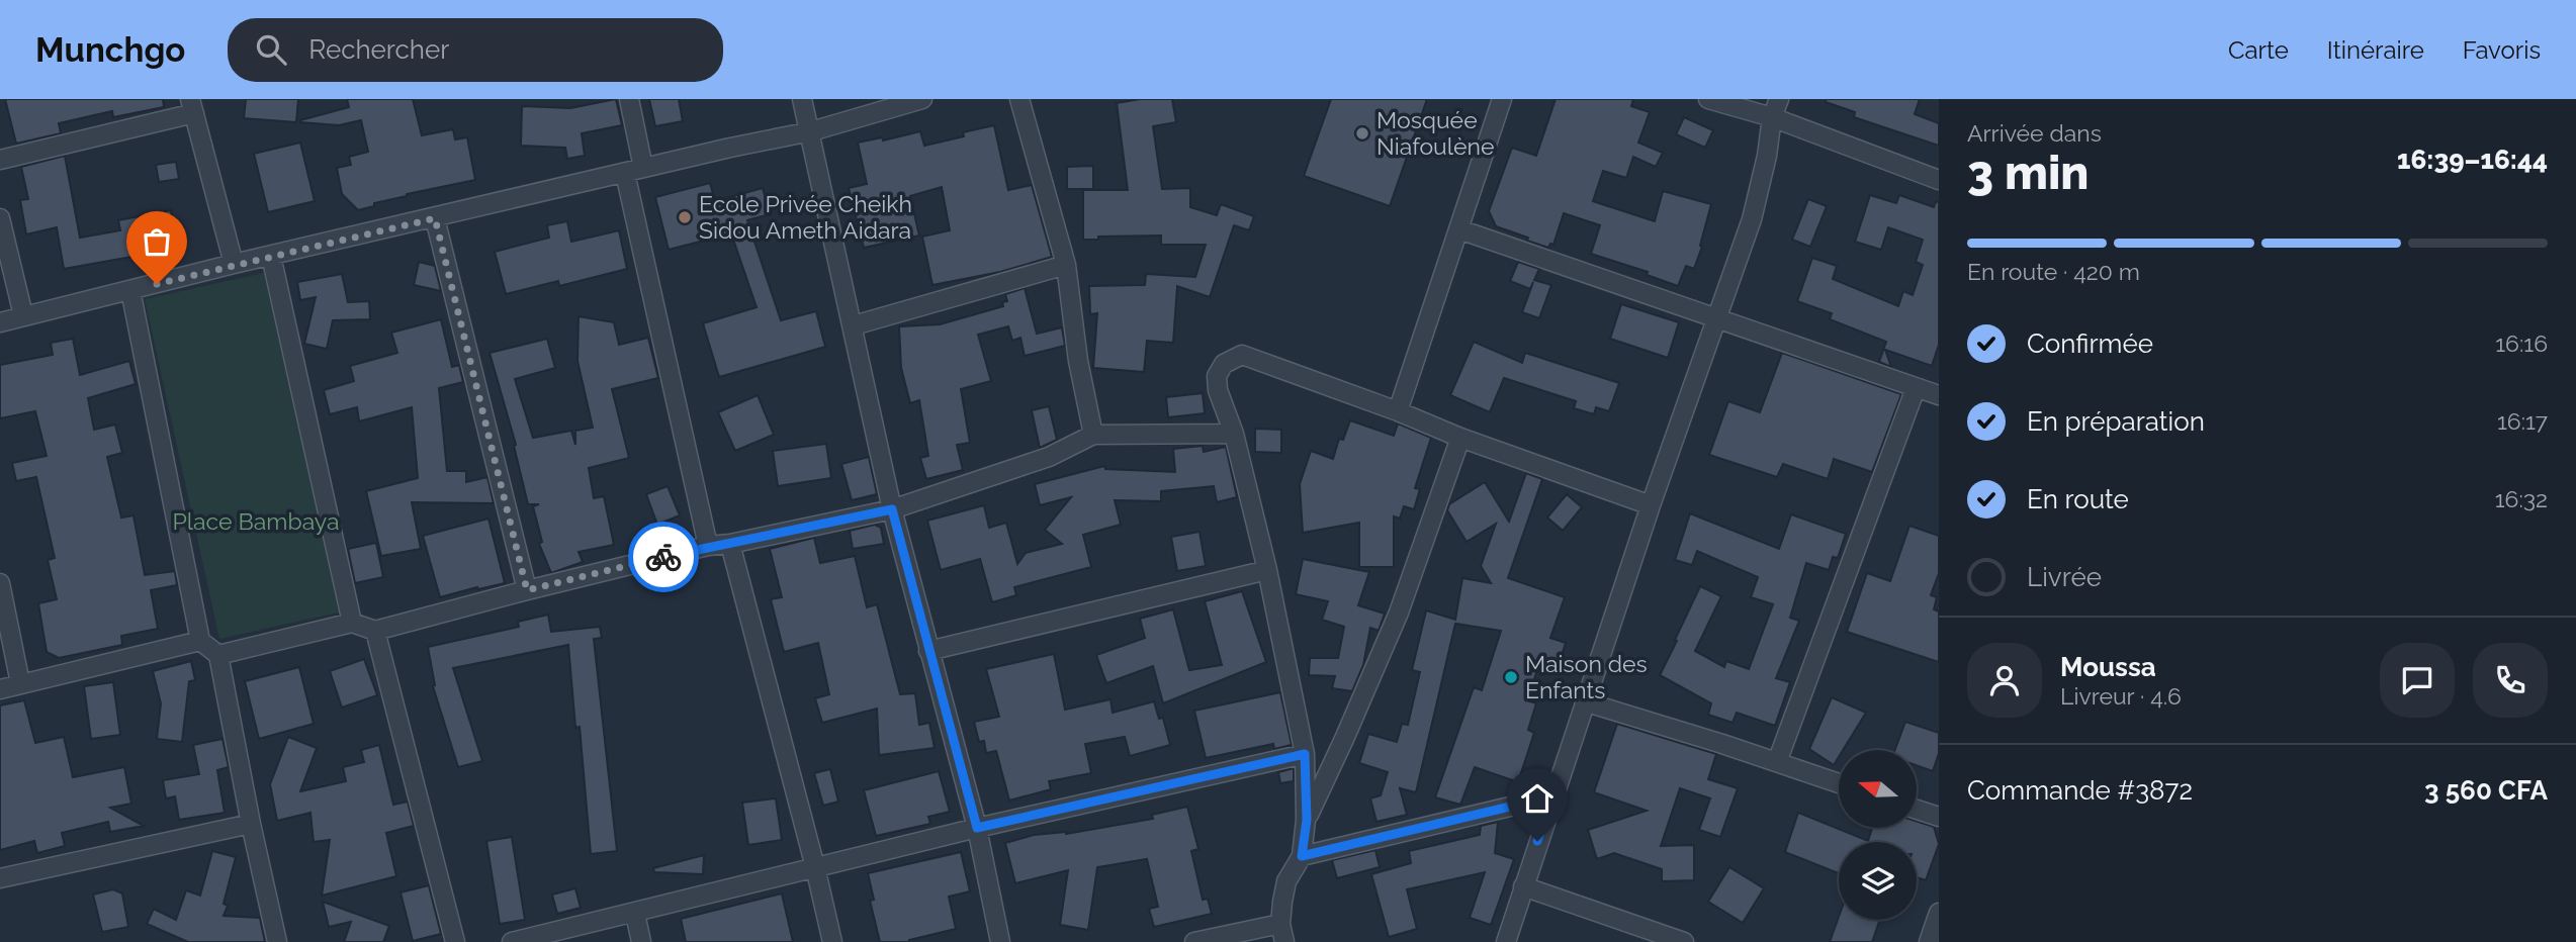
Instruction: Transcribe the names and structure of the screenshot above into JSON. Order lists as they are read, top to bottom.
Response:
{
  "parks": ["Place Bambaya"],
  "places": ["Mosquée Niafoulène", "Ecole Privée Cheikh Sidou Ameth Aidara", "Maison des Enfants"],
  "north": "left",
  "page": {
    "header": "Munchgo",
    "search": "Rechercher",
    "nav": ["Carte", "Itinéraire", "Favoris"],
    "heading": ["3 min", "Arrivée dans", "16:39–16:44"],
    "panel": [
      "Moussa",
      "Livreur · 4.6",
      "Commande #3872",
      "3 560 CFA"
    ],
    "bar": "En route · 420 m",
    "list": [
      ["Confirmée", "16:16"],
      ["En préparation", "16:17"],
      ["En route", "16:32"],
      "Livrée"
    ]
  }
}
